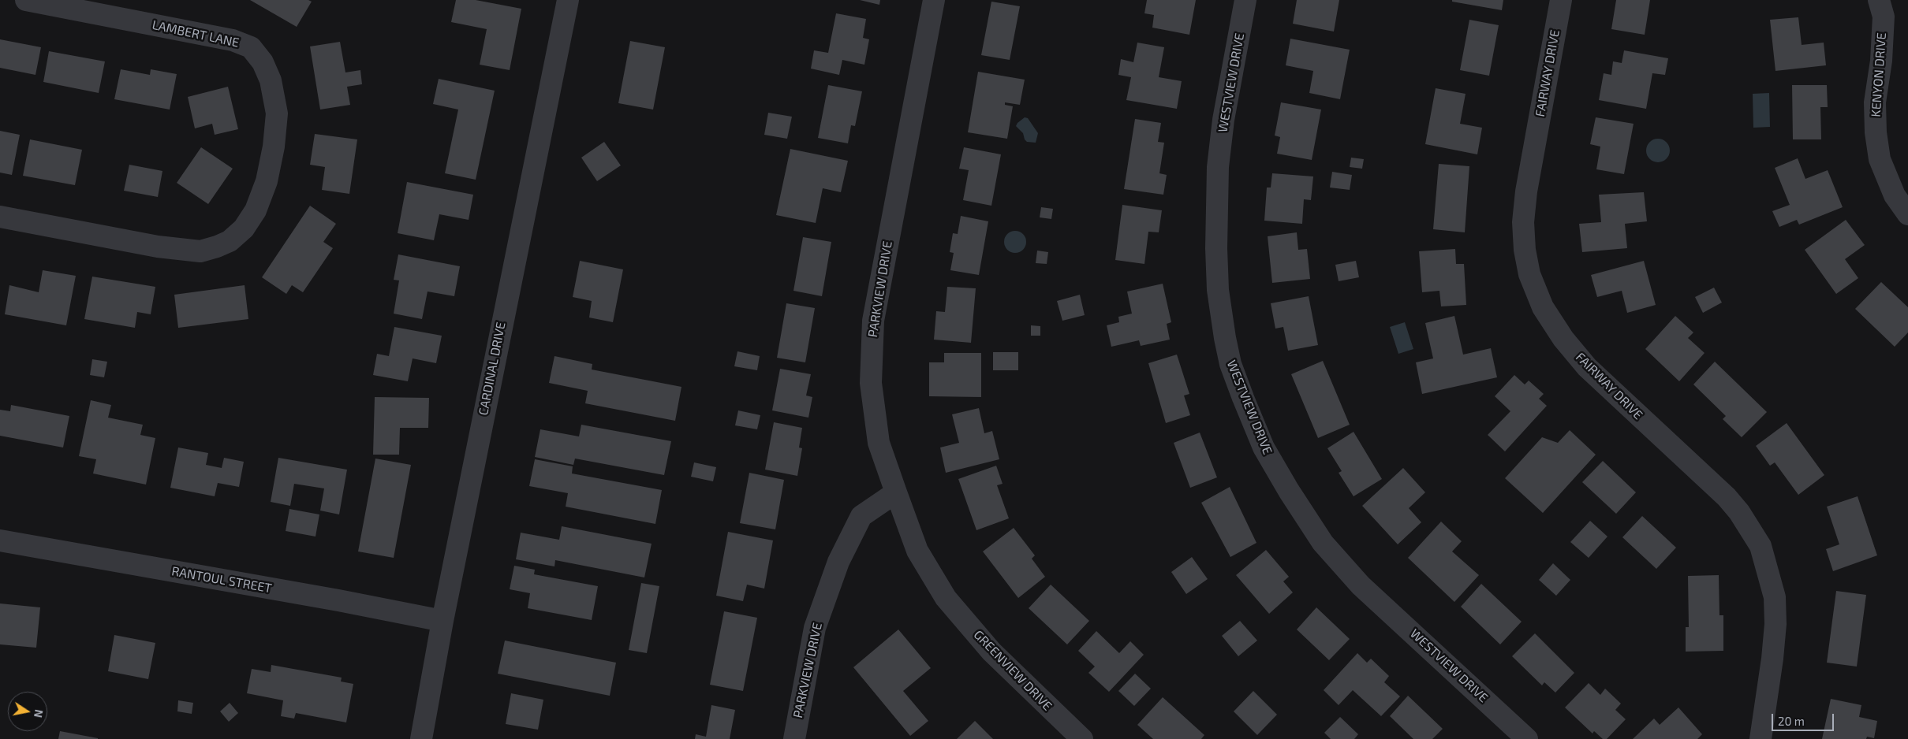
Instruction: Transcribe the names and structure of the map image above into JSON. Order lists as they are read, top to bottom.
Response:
{
  "streets": {
    "street": [
      "LAMBERT LANE",
      "FAIRWAY DRIVE",
      "KENYON DRIVE",
      "WESTVIEW DRIVE",
      "PARKVIEW DRIVE",
      "CARDINAL DRIVE",
      "RANTOUL STREET",
      "GREENVIEW DRIVE"
    ]
  },
  "crossings": [
    ["PARKVIEW DRIVE", "GREENVIEW DRIVE"],
    ["CARDINAL DRIVE", "RANTOUL STREET"]
  ],
  "scale_bar": "20 m",
  "north": "right"
}
